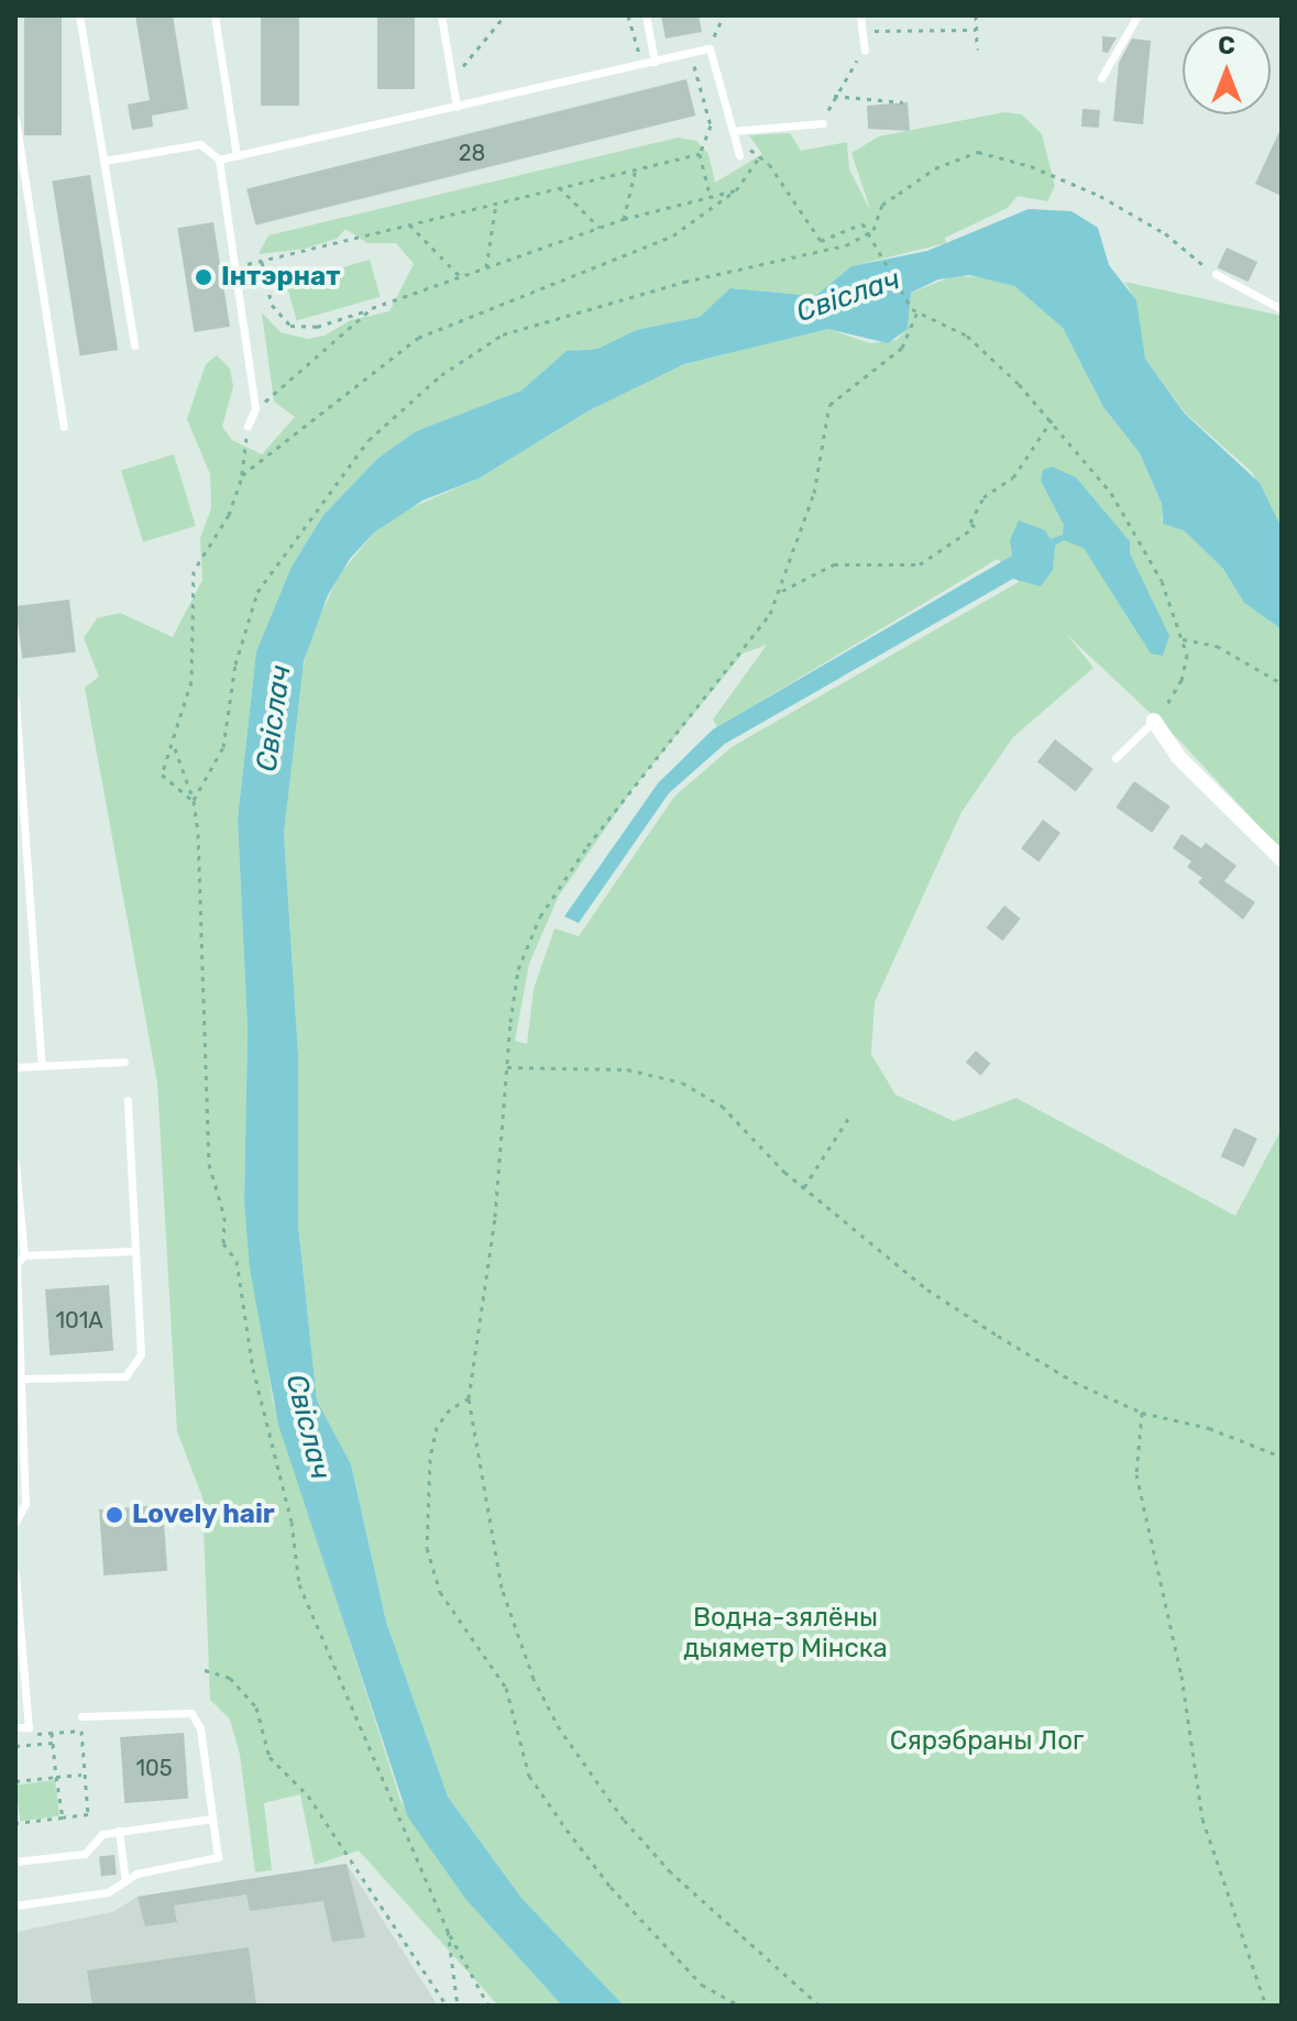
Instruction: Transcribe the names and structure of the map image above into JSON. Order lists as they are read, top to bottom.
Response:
{
  "water": ["Свіслач"],
  "parks": ["Водна-зялёны дыяметр Мінска", "Сярэбраны Лог"],
  "places": ["Інтэрнат", "Lovely hair"],
  "house_numbers": ["28", "101А", "105"],
  "north": "top"
}
